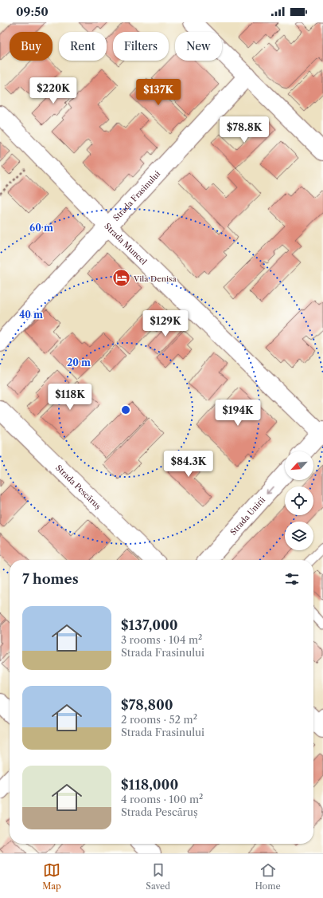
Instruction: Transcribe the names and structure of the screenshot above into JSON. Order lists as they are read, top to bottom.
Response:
{
  "streets": {
    "street": [
      "Strada Frasinului",
      "Strada Muncel",
      "Strada Pescăruș",
      "Strada Unirii"
    ]
  },
  "crossings": [
    ["Strada Frasinului", "Strada Muncel"]
  ],
  "one_way": ["Strada Unirii"],
  "places": {
    "hotel": ["Vila Denisa"]
  },
  "north": "bottom left",
  "page": {
    "status": "09:50",
    "chip": [
      "Buy",
      "Rent",
      "Filters",
      "New"
    ],
    "price": [
      "$220K",
      "$137K",
      "$78.8K",
      "$129K",
      "$118K",
      "$194K",
      "$84.3K"
    ],
    "heading": "7 homes",
    "list": [
      {
        "name": "$137,000",
        "note": "3 rooms · 104 m² · Strada Frasinului"
      },
      {
        "name": "$78,800",
        "note": "2 rooms · 52 m² · Strada Frasinului"
      },
      {
        "name": "$118,000",
        "note": "4 rooms · 100 m² · Strada Pescăruș"
      }
    ],
    "tabs": ["Map", "Saved", "Home"]
  },
  "rings": ["60 m", "40 m", "20 m"]
}
